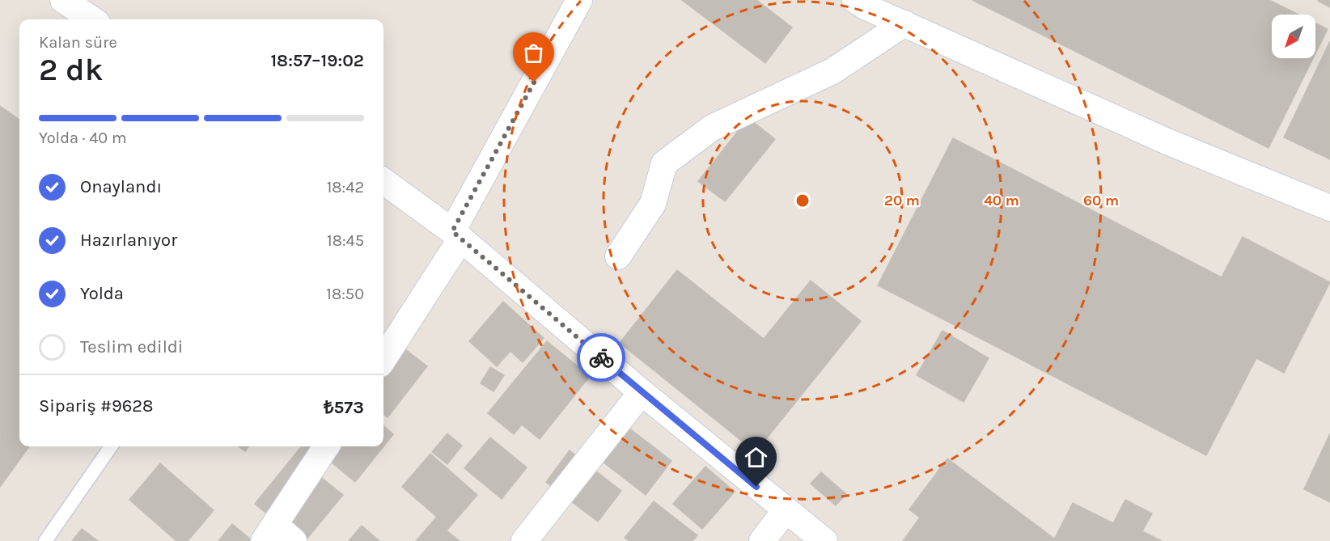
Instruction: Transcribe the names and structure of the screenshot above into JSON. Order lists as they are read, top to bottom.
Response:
{
  "north": "bottom left",
  "page": {
    "heading": ["2 dk", "Kalan süre", "18:57–19:02"],
    "panel": ["Sipariş #9628", "₺573"],
    "bar": "Yolda · 40 m",
    "list": [
      ["Onaylandı", "18:42"],
      ["Hazırlanıyor", "18:45"],
      ["Yolda", "18:50"],
      "Teslim edildi"
    ]
  },
  "rings": ["20 m", "40 m", "60 m"]
}
